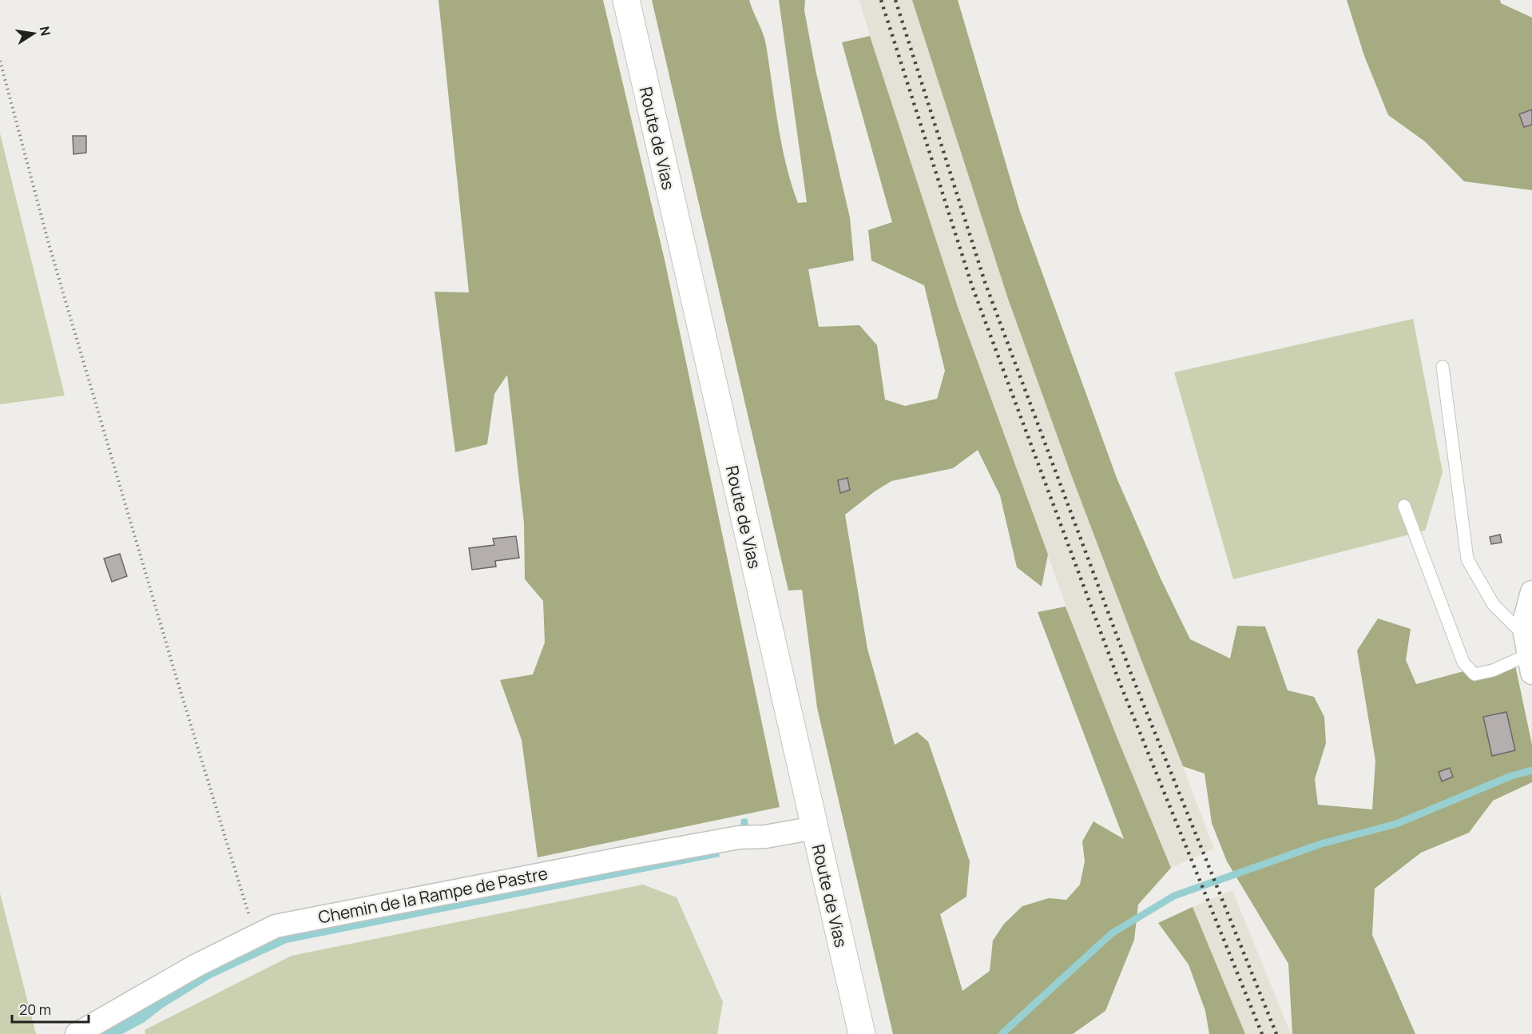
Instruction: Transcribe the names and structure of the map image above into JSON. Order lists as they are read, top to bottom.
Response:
{
  "streets": {
    "main road": ["Route de Vias"],
    "street": ["Chemin de la Rampe de Pastre"]
  },
  "crossings": [
    ["Route de Vias", "Chemin de la Rampe de Pastre"]
  ],
  "scale_bar": "20 m",
  "north": "right"
}
